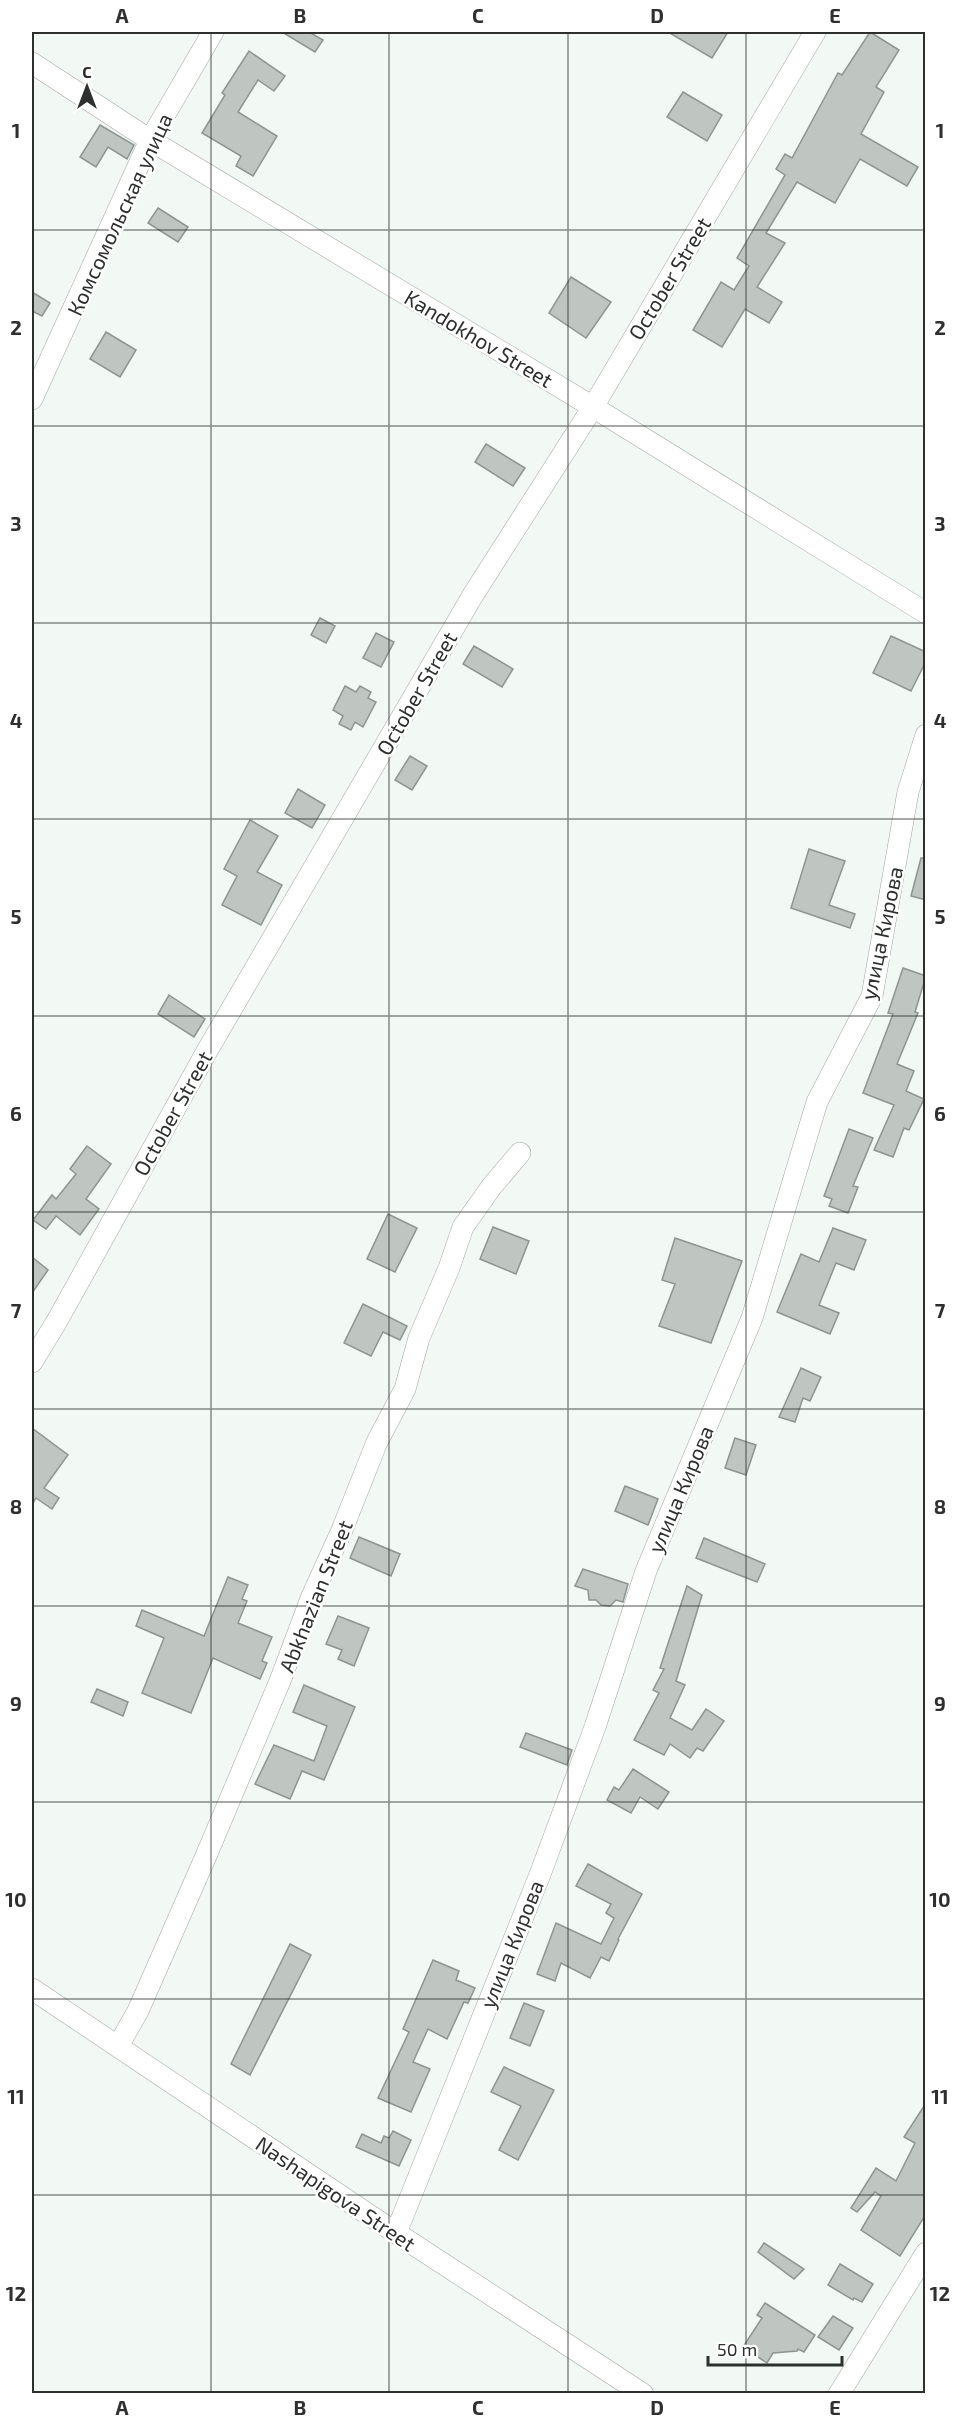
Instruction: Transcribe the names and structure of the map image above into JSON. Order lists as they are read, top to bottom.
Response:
{
  "streets": {
    "street": [
      "Комсомольская улица",
      "October Street",
      "Kandokhov Street",
      "улица Кирова",
      "Abkhazian Street",
      "Nashapigova Street"
    ]
  },
  "crossings": [
    ["Комсомольская улица", "Kandokhov Street"],
    ["October Street", "Kandokhov Street"],
    ["улица Кирова", "Nashapigova Street"],
    ["Abkhazian Street", "Nashapigova Street"]
  ],
  "scale_bar": "50 m",
  "north": "top",
  "grid": {
    "columns": [
      "A",
      "B",
      "C",
      "D",
      "E"
    ],
    "rows": [
      "1",
      "2",
      "3",
      "4",
      "5",
      "6",
      "7",
      "8",
      "9",
      "10",
      "11",
      "12"
    ]
  }
}
